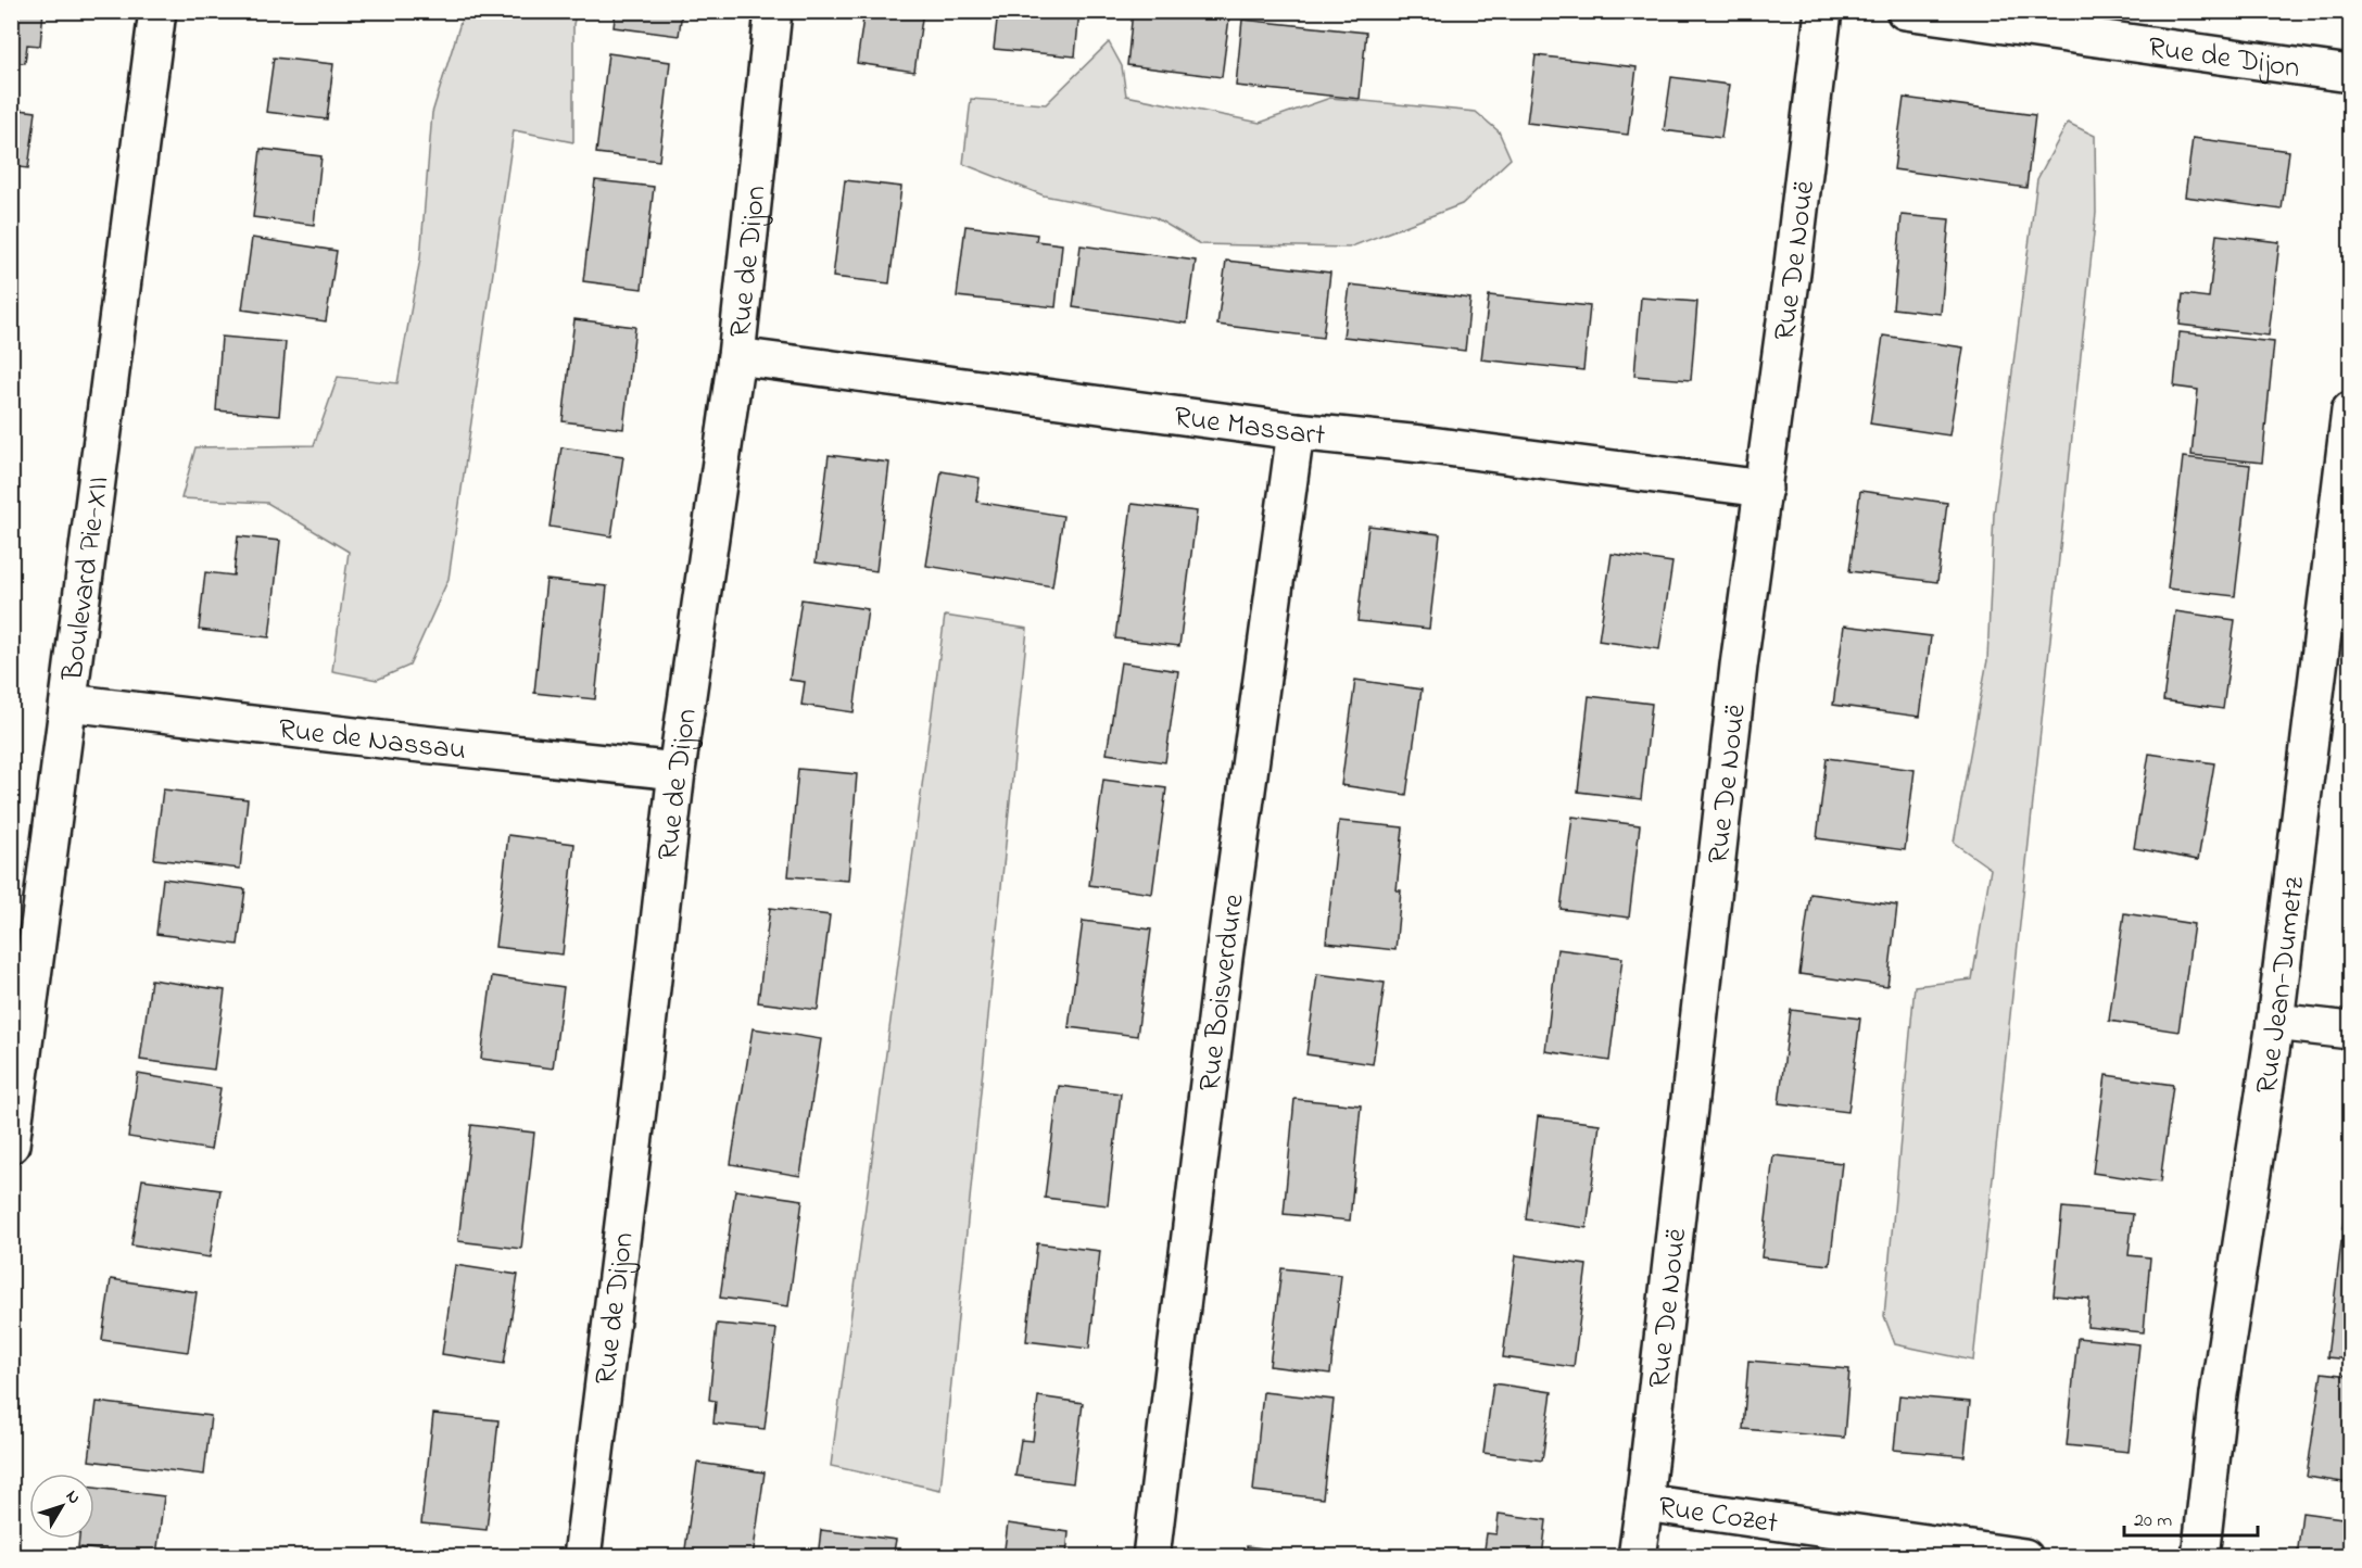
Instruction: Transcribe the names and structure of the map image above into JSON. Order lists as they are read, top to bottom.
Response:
{
  "streets": {
    "street": [
      "Rue de Dijon",
      "Rue De Nouë",
      "Rue Massart",
      "Boulevard Pie-XII",
      "Rue de Nassau",
      "Rue Jean-Dumetz",
      "Rue Boisverdure",
      "Rue Cozet"
    ]
  },
  "crossings": [
    ["Rue de Dijon", "Rue Massart"],
    ["Rue de Dijon", "Rue de Nassau"],
    ["Rue De Nouë", "Rue Massart"],
    ["Rue De Nouë", "Rue Cozet"],
    ["Rue Massart", "Rue Boisverdure"],
    ["Boulevard Pie-XII", "Rue de Nassau"]
  ],
  "scale_bar": "20 m",
  "north": "top right"
}
